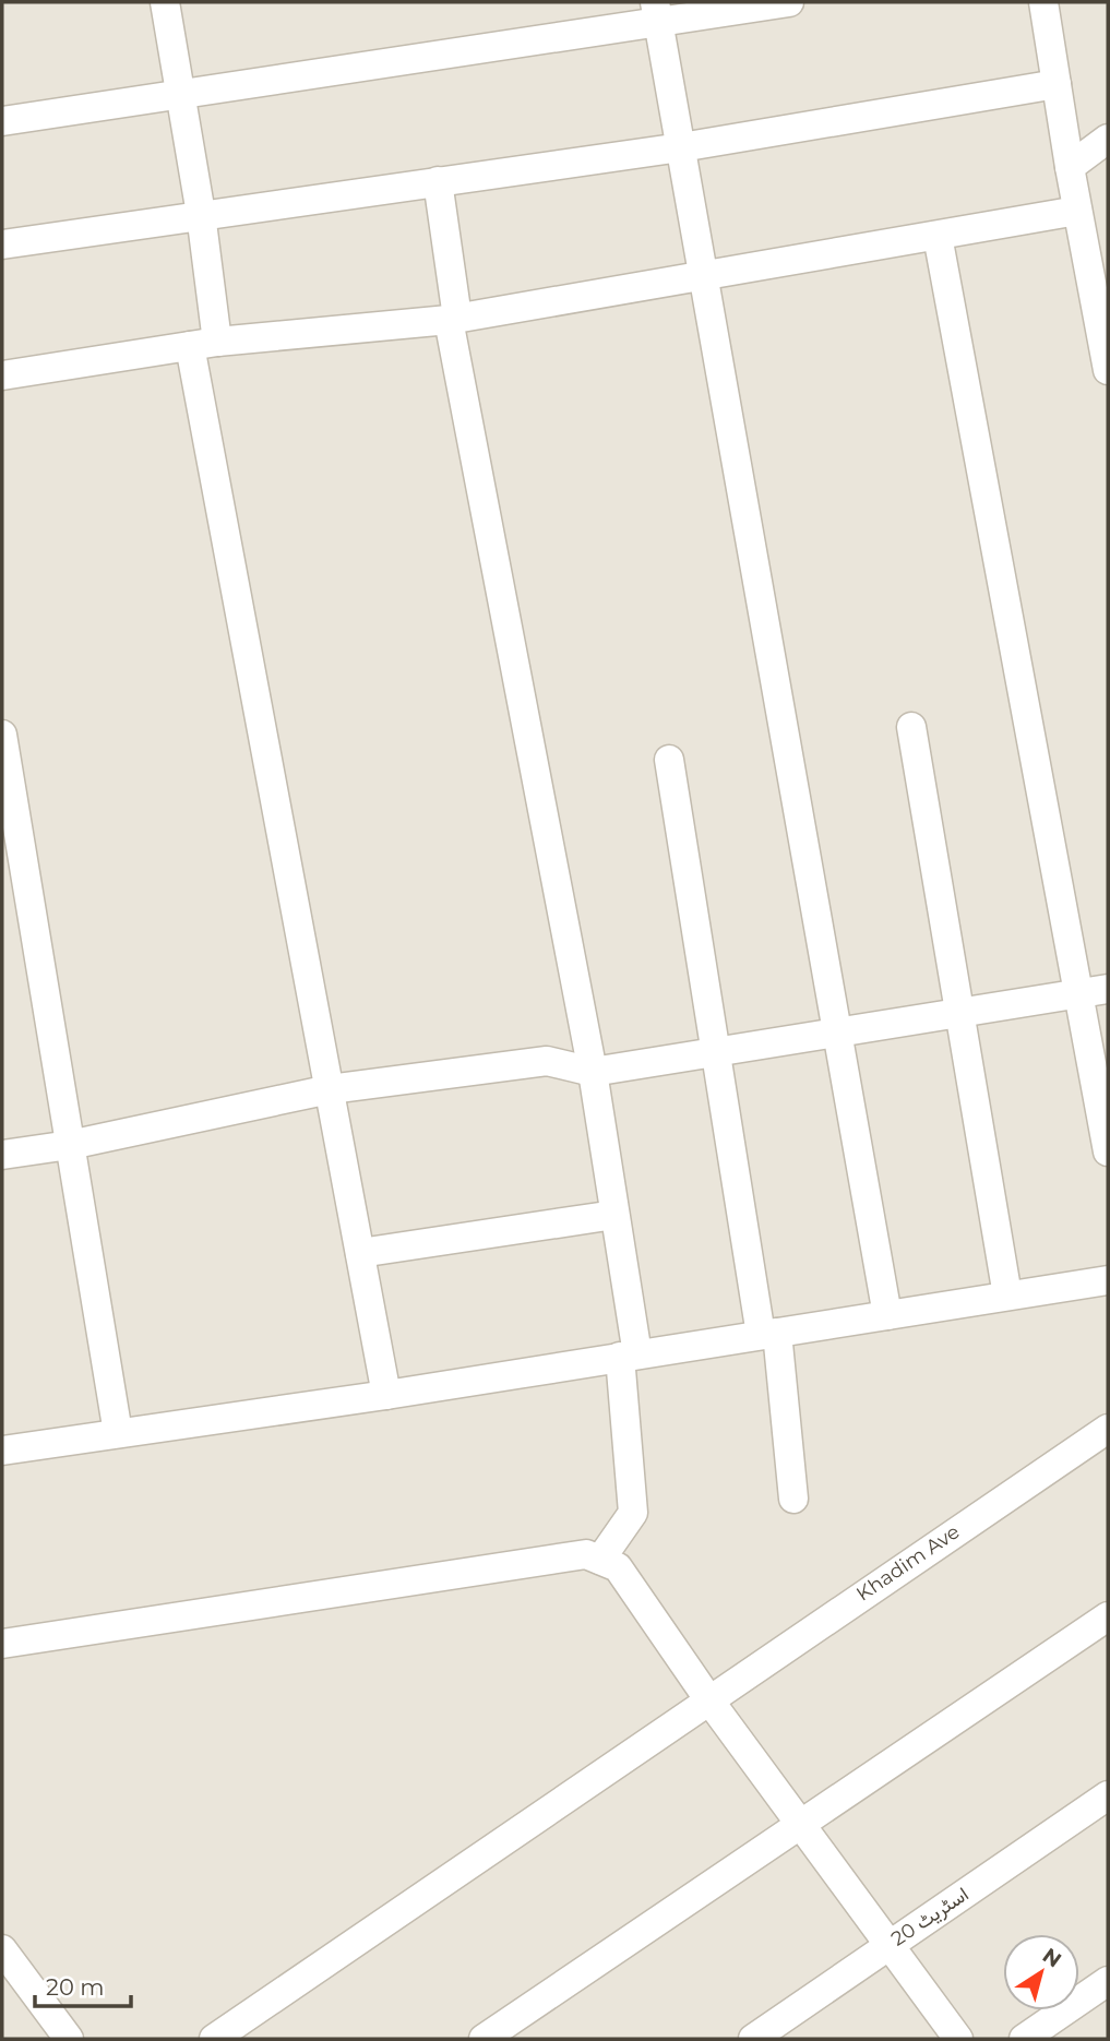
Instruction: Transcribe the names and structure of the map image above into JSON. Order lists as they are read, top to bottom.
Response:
{
  "streets": {
    "street": ["Khadim Ave", "اسٹریٹ 20"]
  },
  "scale_bar": "20 m",
  "north": "top right"
}
